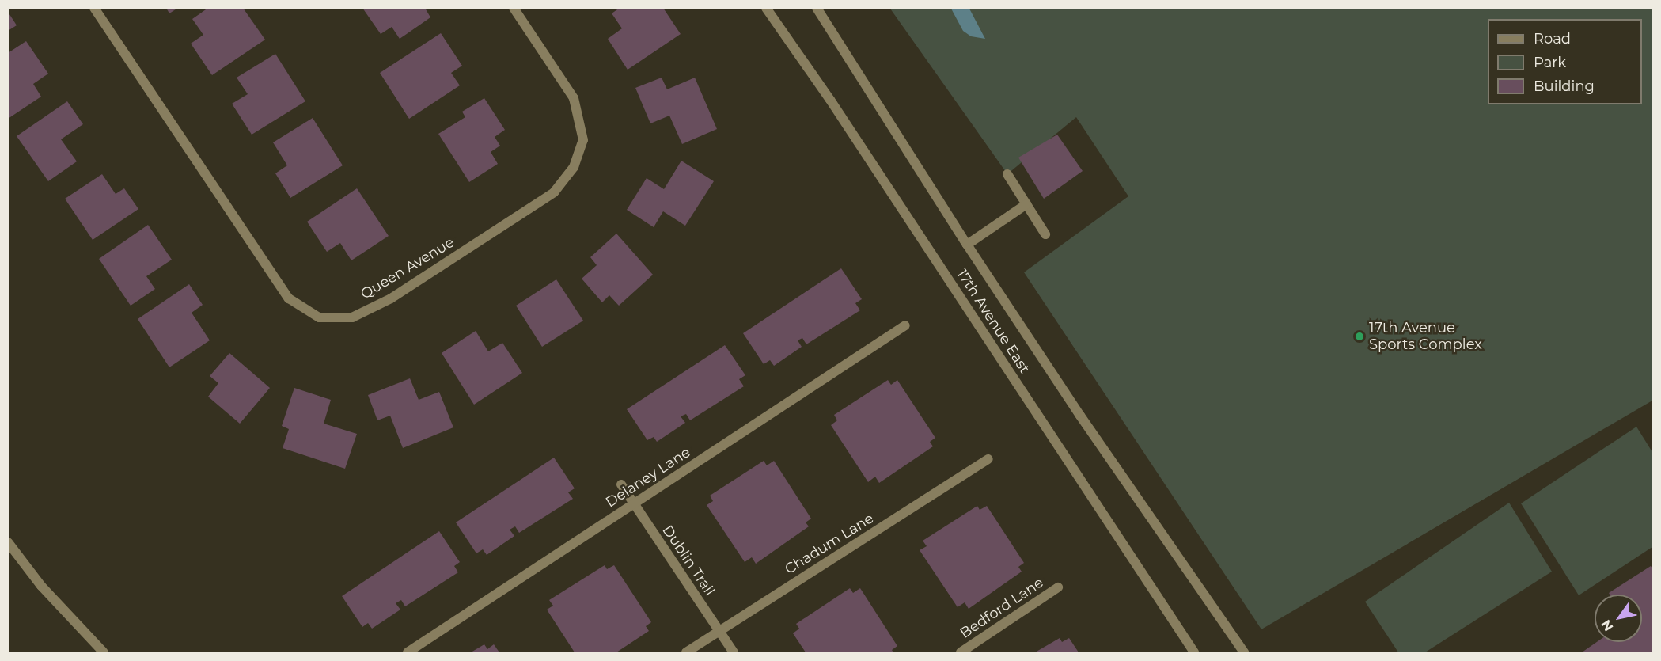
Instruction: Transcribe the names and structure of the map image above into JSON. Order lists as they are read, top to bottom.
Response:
{
  "streets": {
    "street": [
      "Queen Avenue",
      "17th Avenue East",
      "Delaney Lane",
      "Chadum Lane",
      "Dublin Trail",
      "Bedford Lane"
    ]
  },
  "crossings": [
    ["Delaney Lane", "Dublin Trail"],
    ["Chadum Lane", "Dublin Trail"]
  ],
  "places": ["17th Avenue Sports Complex"],
  "legend": ["Road", "Park", "Building"],
  "north": "bottom left"
}
